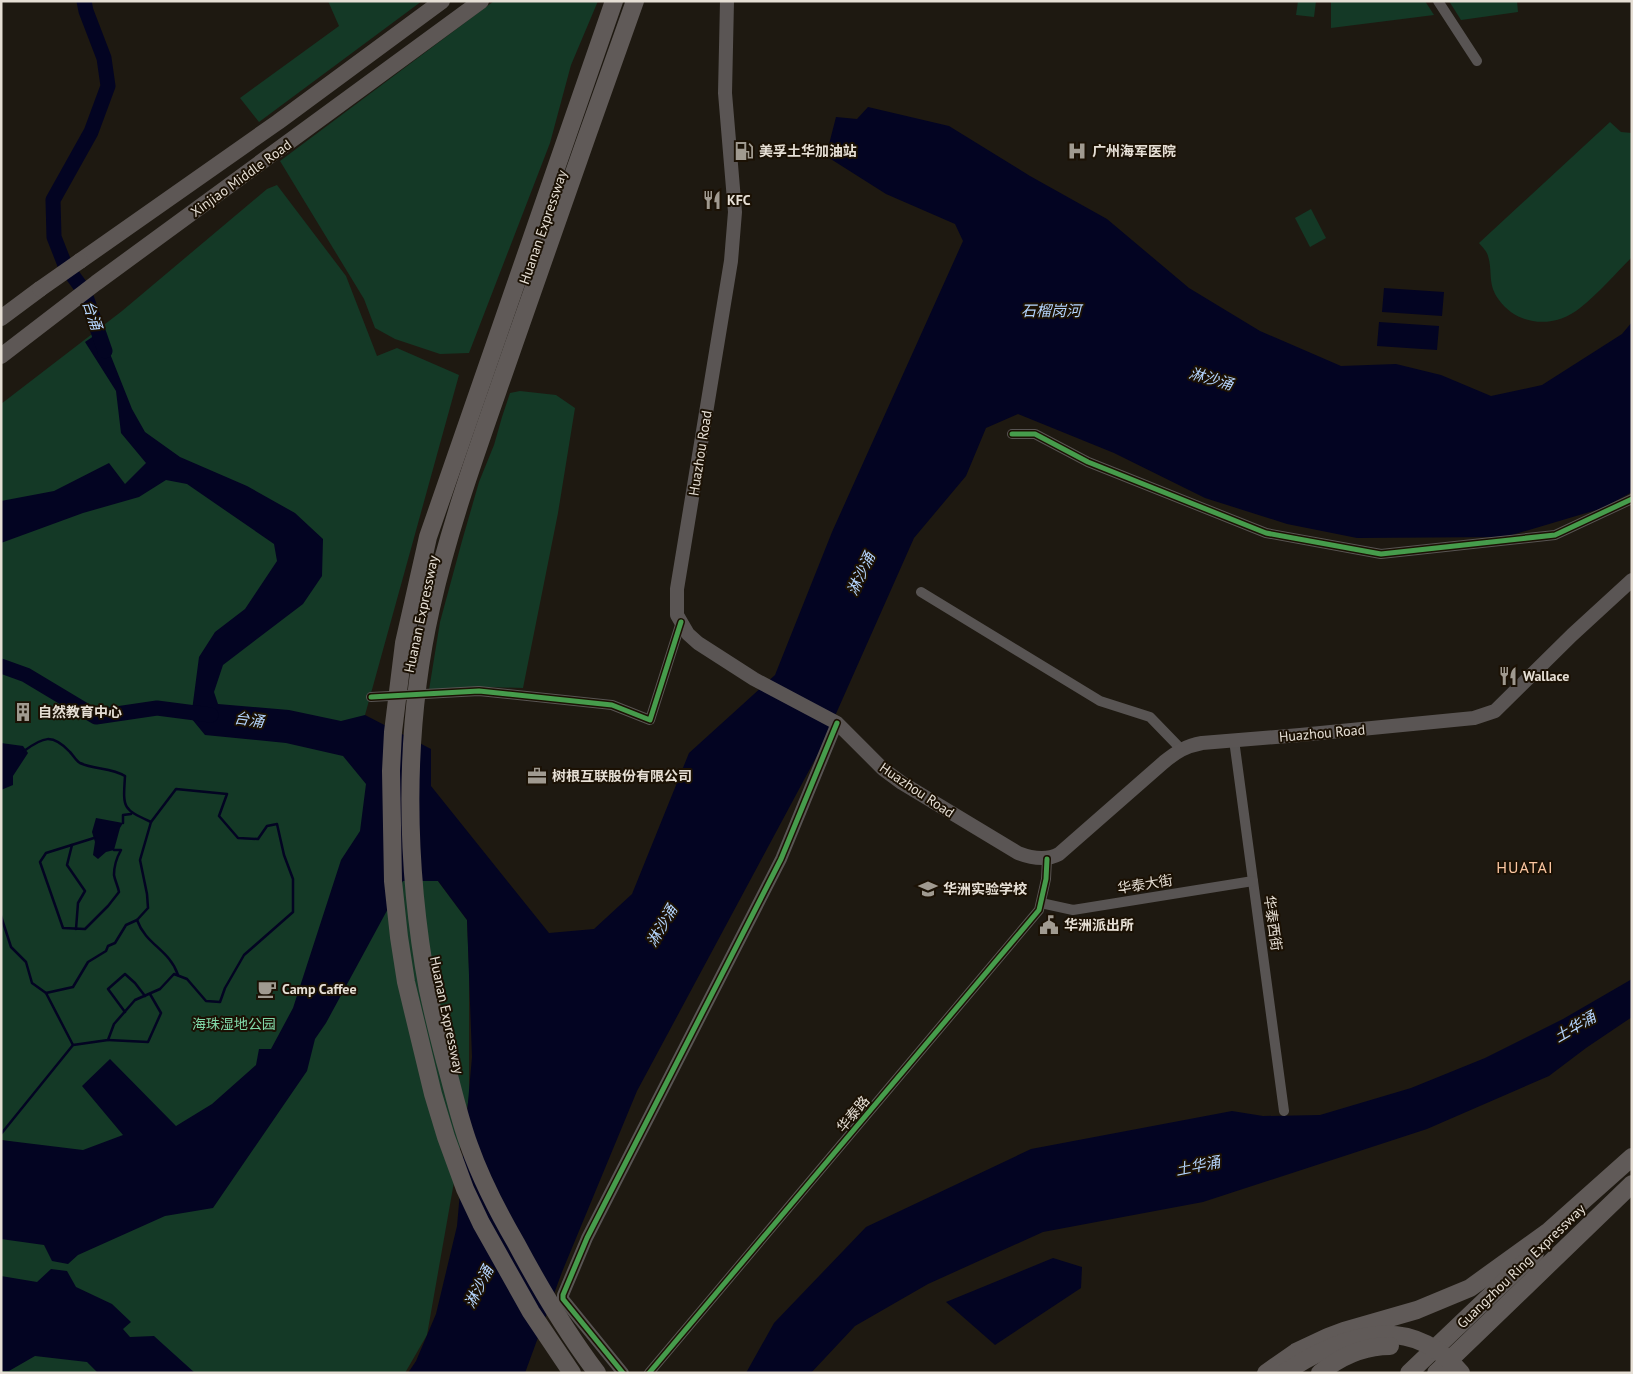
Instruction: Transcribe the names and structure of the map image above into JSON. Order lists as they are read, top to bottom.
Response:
{
  "streets": {
    "highway": ["Xinjiao Middle Road", "Huanan Expressway", "Guangzhou Ring Expressway"],
    "main road": ["Huazhou Road"],
    "street": ["华泰大街", "华泰西街", "华泰路"]
  },
  "crossings": [
    ["Huazhou Road", "华泰西街"],
    ["Huazhou Road", "华泰路"],
    ["华泰大街", "华泰西街"],
    ["华泰大街", "华泰路"]
  ],
  "districts": ["HUATAI"],
  "water": [
    "石榴岗河",
    "台涌",
    "淋沙涌",
    "土华涌"
  ],
  "parks": ["海珠湿地公园"],
  "places": {
    "fuel station": ["美孚土华加油站"],
    "hospital": ["广州海军医院"],
    "restaurant": ["KFC", "Wallace"],
    "building": ["自然教育中心"],
    "office": ["树根互联股份有限公司"],
    "school or university": ["华洲实验学校"],
    "public building": ["华洲派出所"],
    "cafe": ["Camp Caffee"]
  }
}
